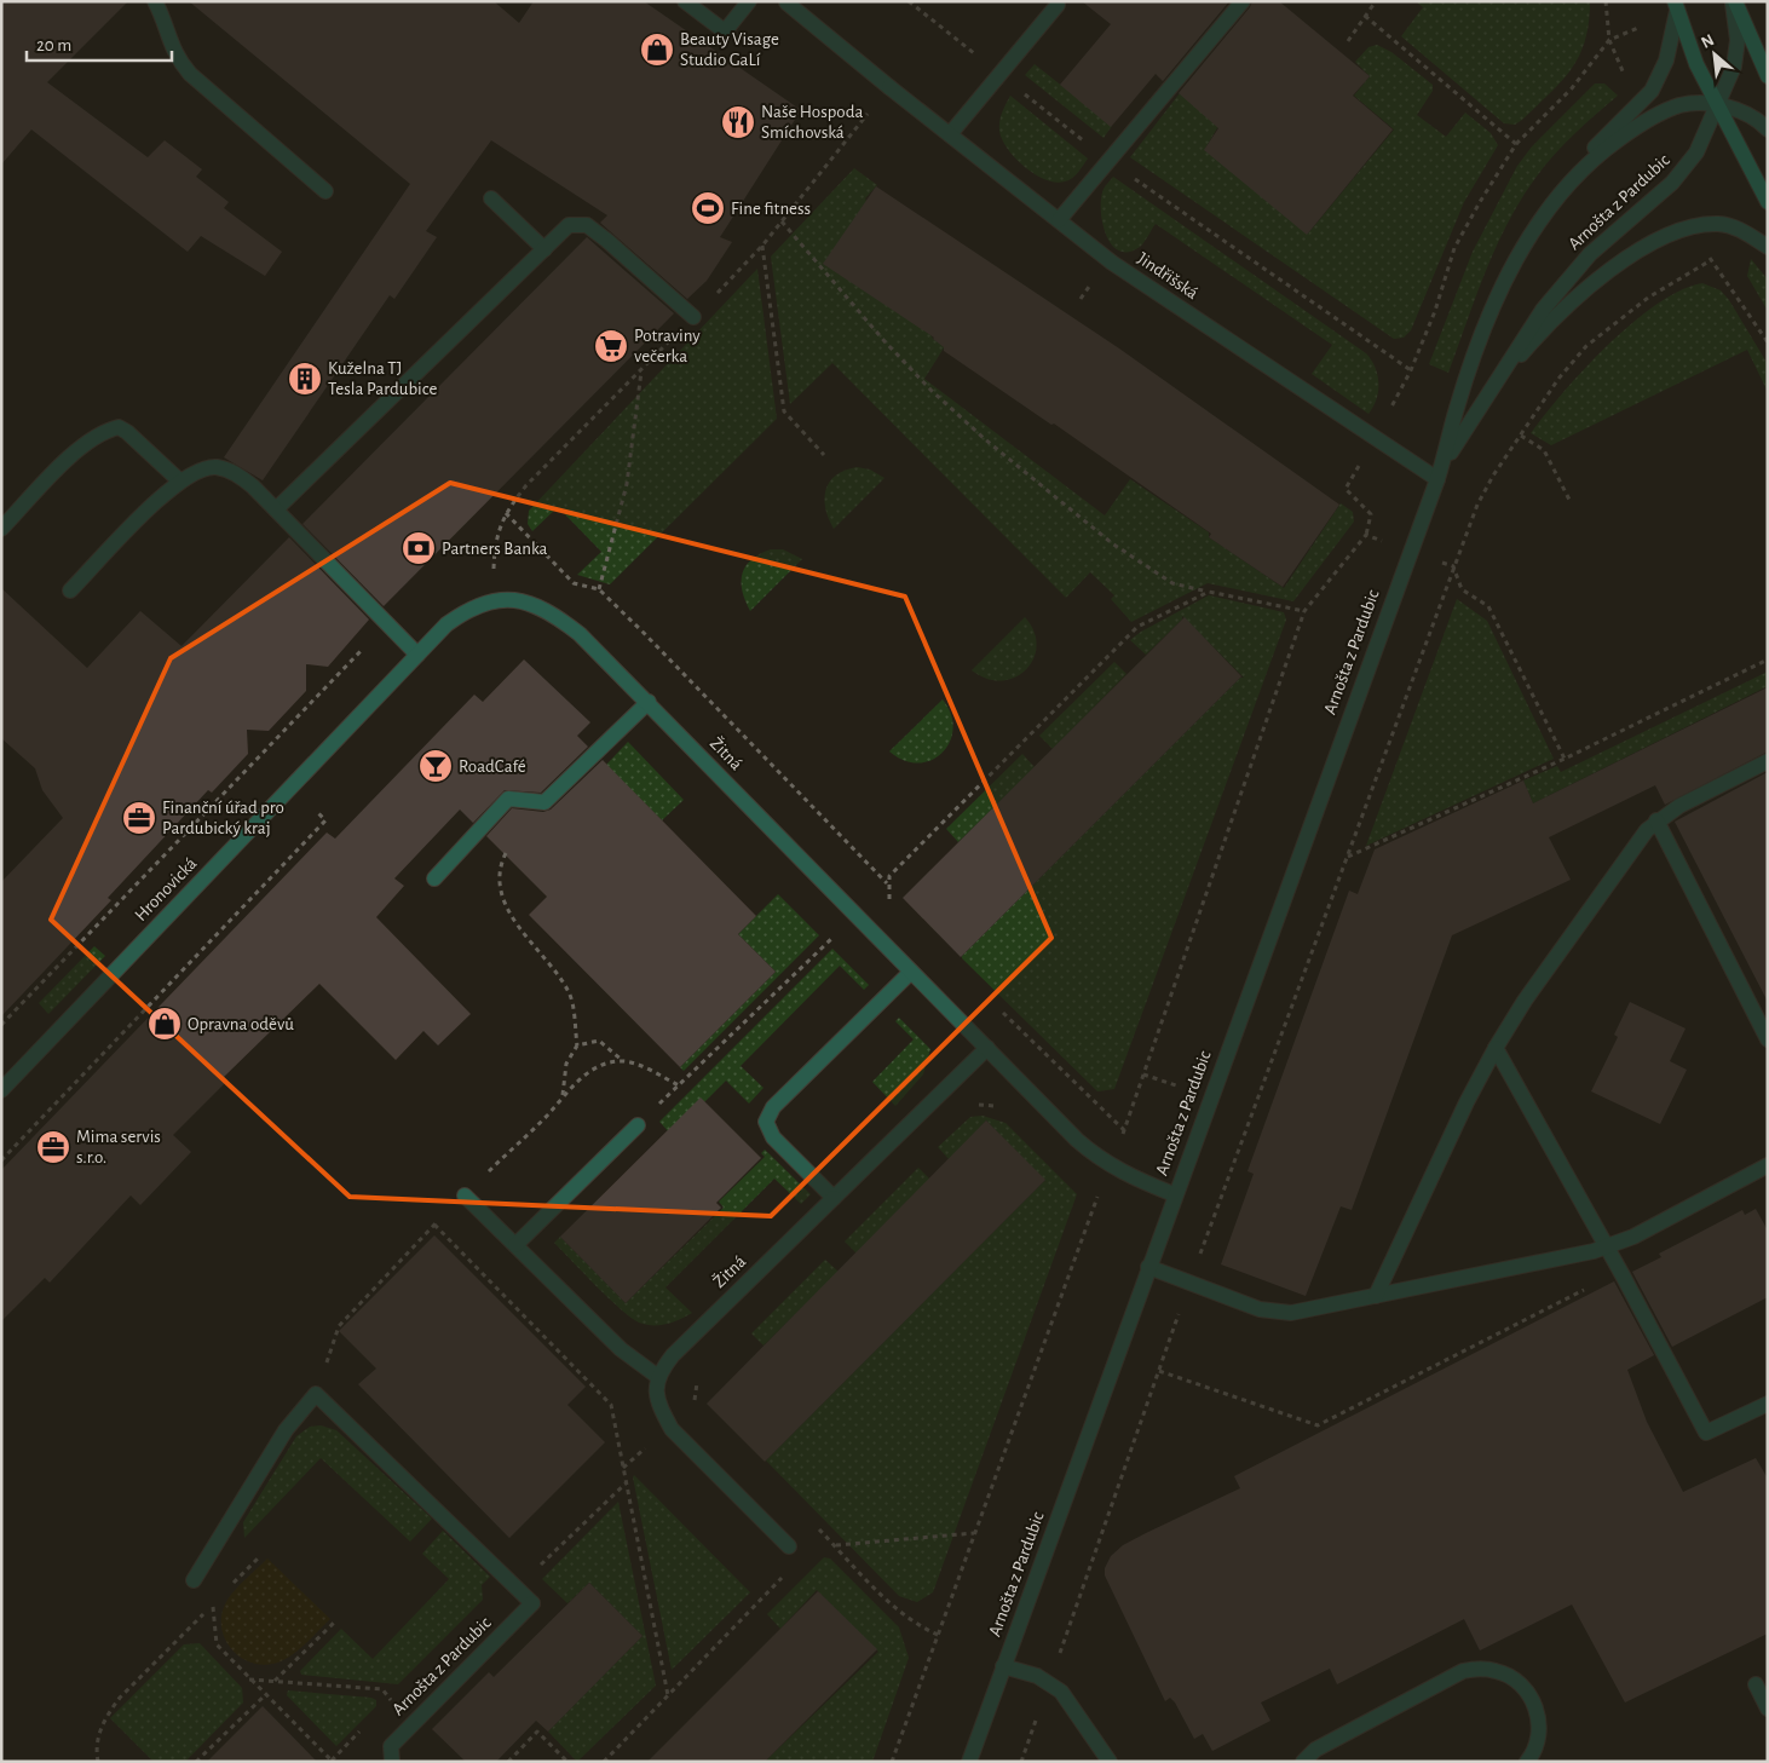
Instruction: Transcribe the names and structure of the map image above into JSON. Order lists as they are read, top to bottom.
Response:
{
  "streets": {
    "street": [
      "Arnošta z Pardubic",
      "Jindřišská",
      "Žitná",
      "Hronovická"
    ]
  },
  "crossings": [
    ["Arnošta z Pardubic", "Jindřišská"],
    ["Arnošta z Pardubic", "Žitná"],
    ["Žitná", "Hronovická"]
  ],
  "places": {
    "shop": ["Beauty Visage Studio GaLí", "Opravna oděvů"],
    "restaurant": ["Naše Hospoda Smíchovská"],
    "sports": ["Fine fitness"],
    "supermarket": ["Potraviny večerka"],
    "building": ["Kuželna TJ Tesla Pardubice"],
    "bank": ["Partners Banka"],
    "bar": ["RoadCafé"],
    "office": ["Finanční úřad pro Pardubický kraj", "Mima servis s.r.o."]
  },
  "scale_bar": "20 m",
  "north": "top left"
}
